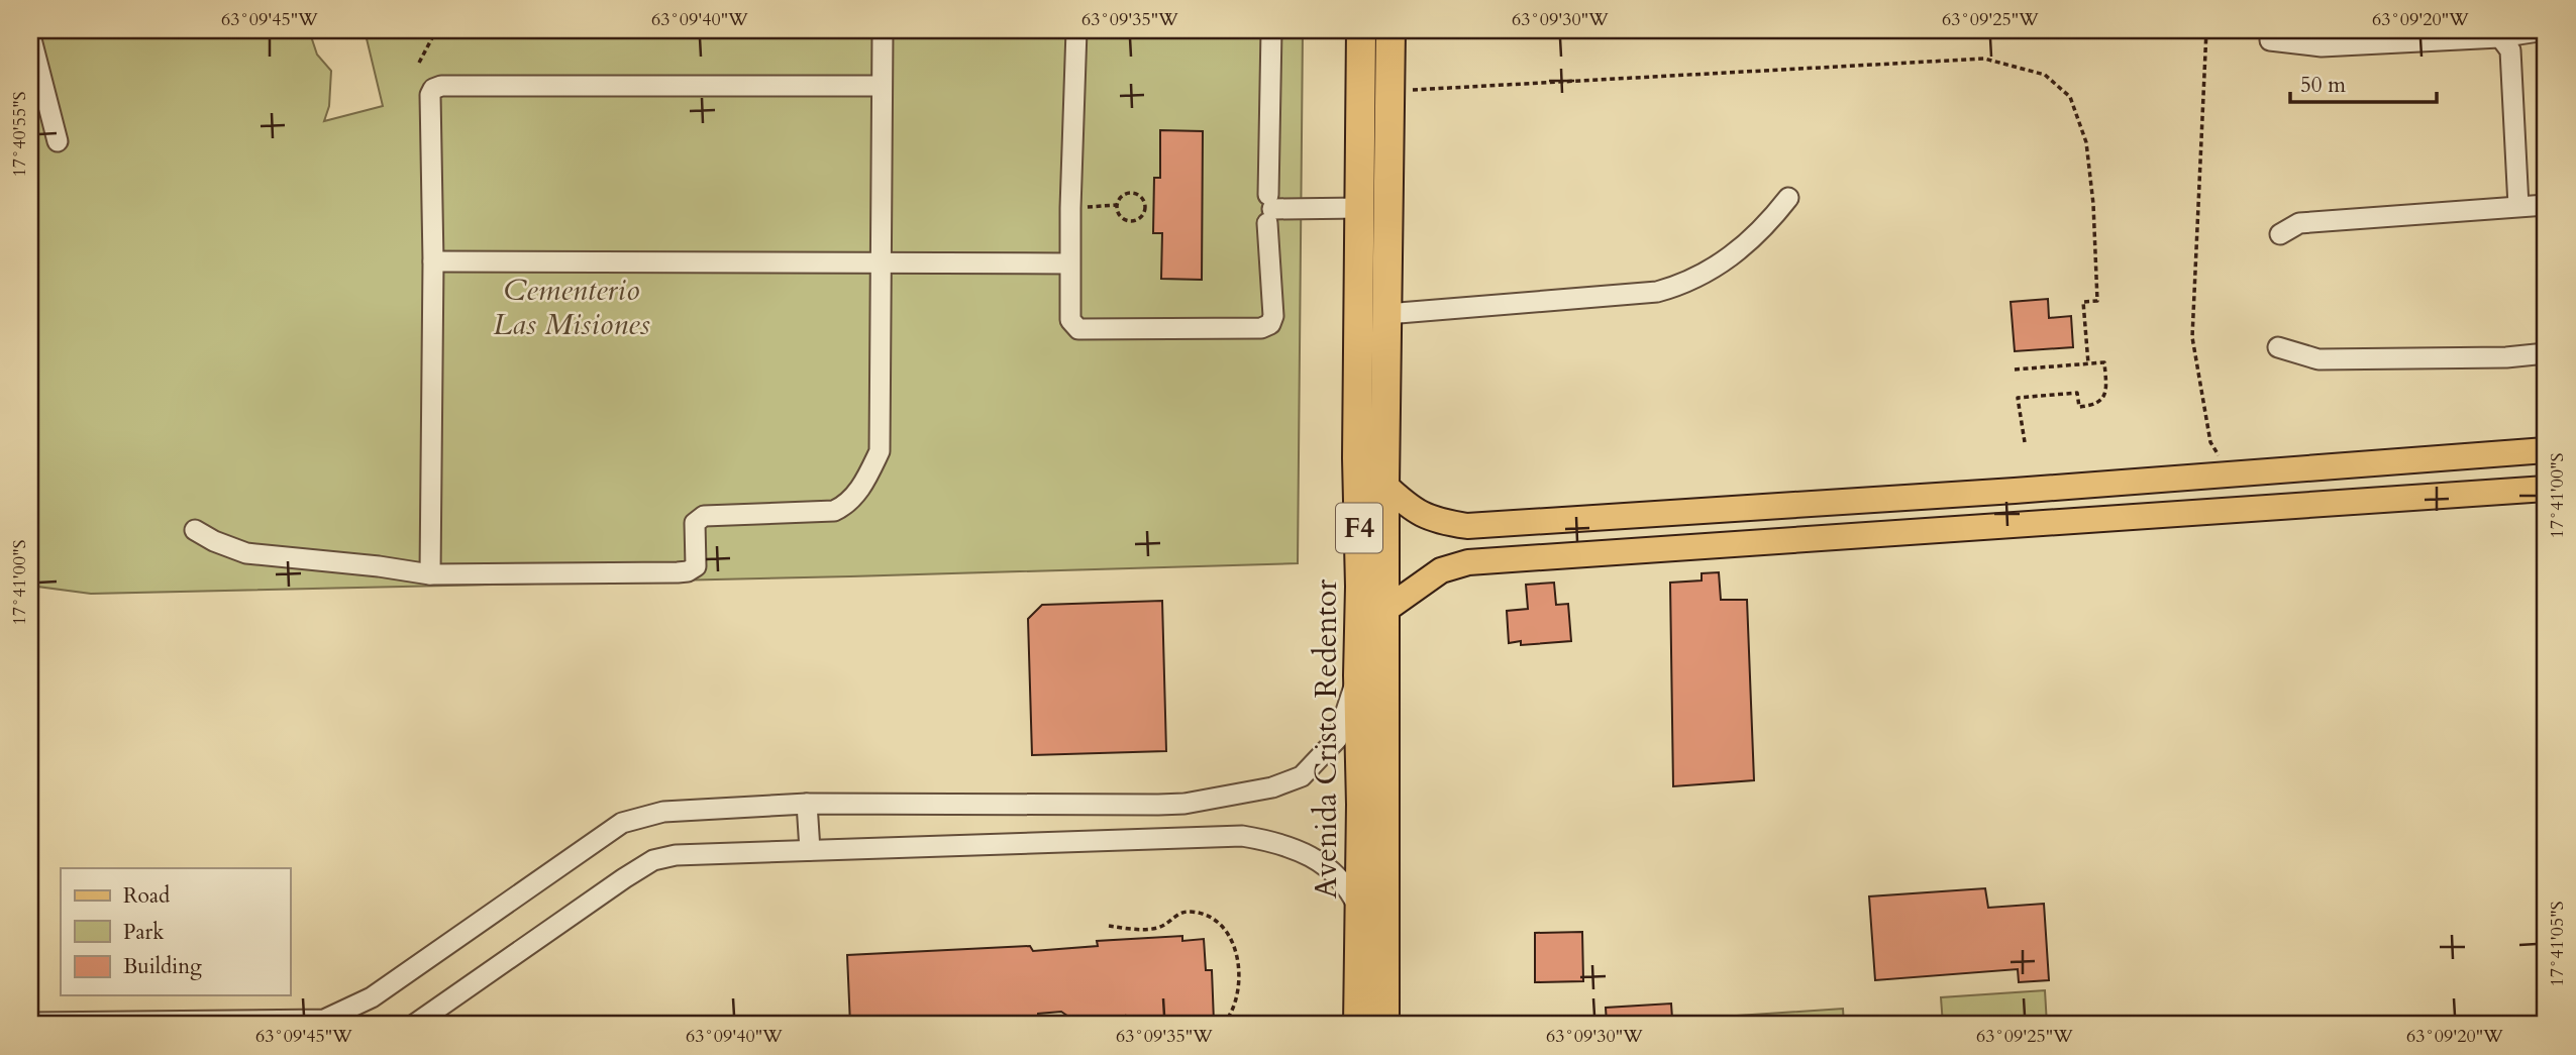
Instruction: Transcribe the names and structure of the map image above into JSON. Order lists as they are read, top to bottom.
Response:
{
  "streets": {
    "highway": ["F4", "Avenida Cristo Redentor"]
  },
  "parks": ["Cementerio Las Misiones"],
  "legend": ["Road", "Park", "Building"],
  "scale_bar": "50 m",
  "coordinates": [
    "63°09'45\"W",
    "63°09'40\"W",
    "63°09'35\"W",
    "63°09'30\"W",
    "63°09'25\"W",
    "63°09'20\"W",
    "17°40'55\"S",
    "17°41'00\"S",
    "17°41'05\"S"
  ]
}
